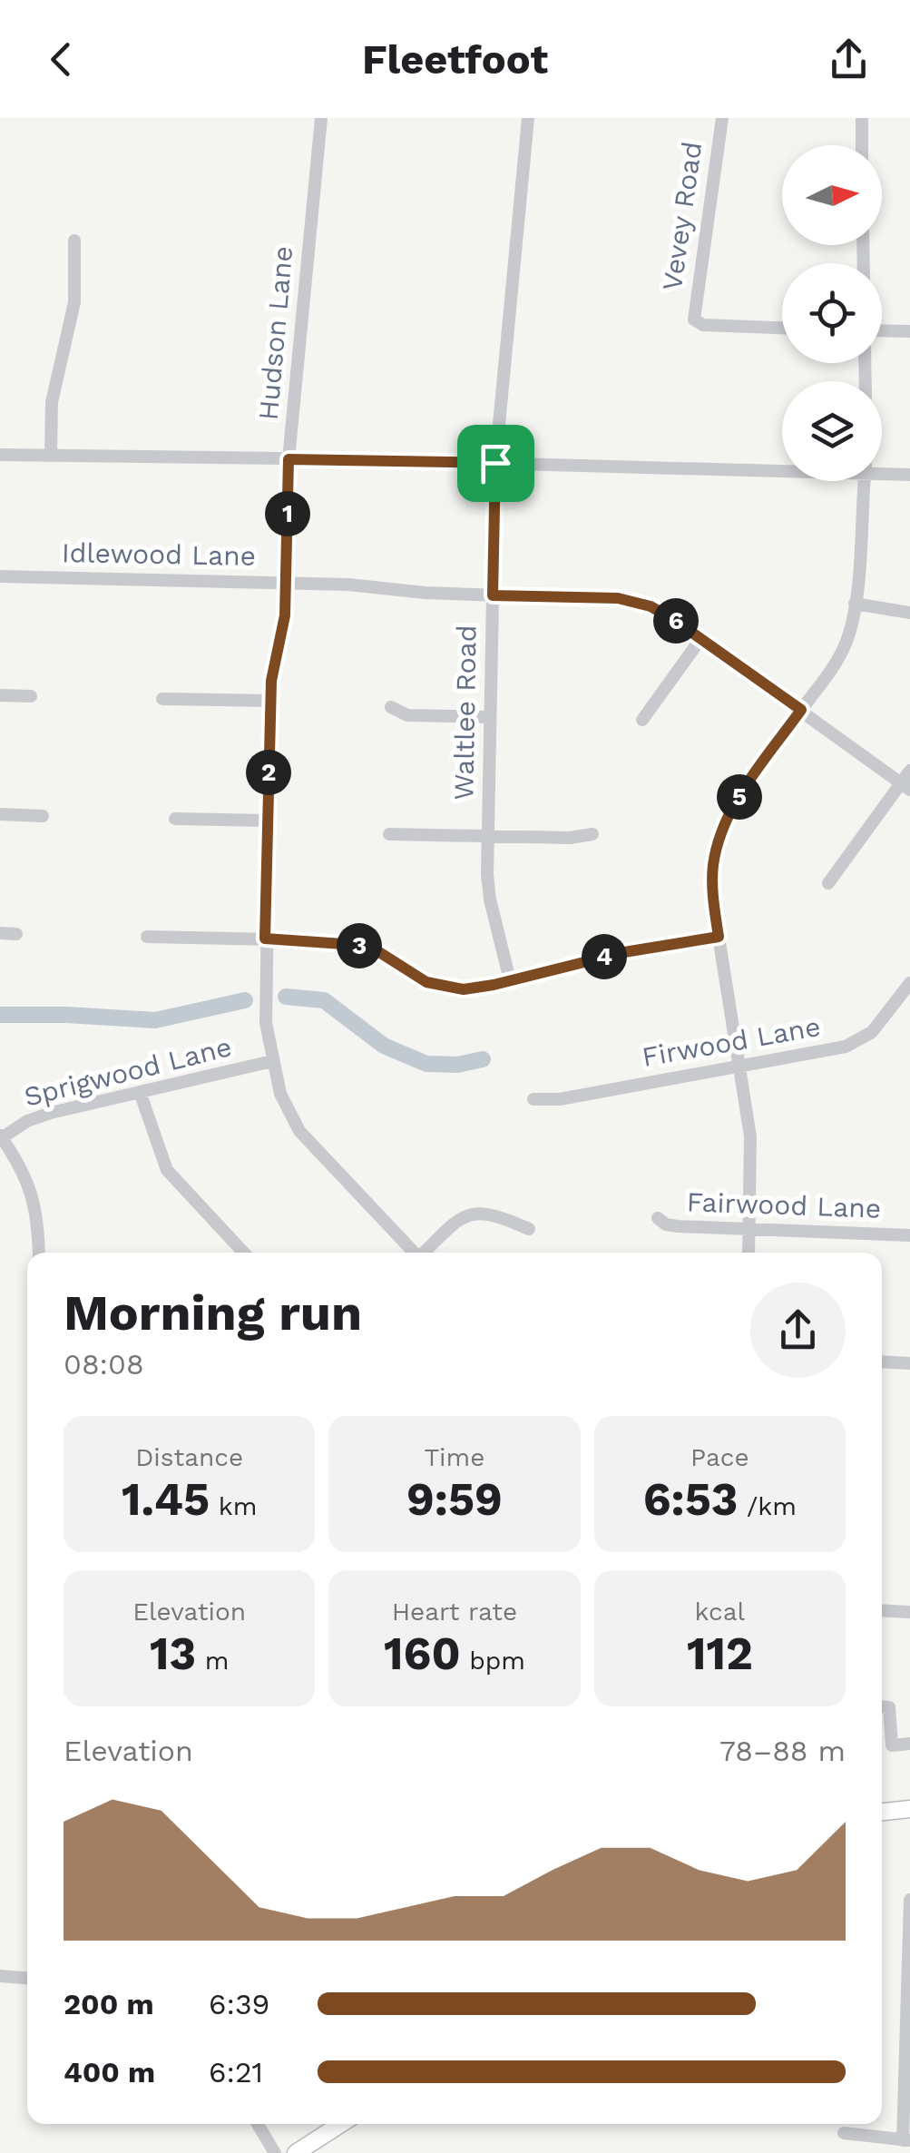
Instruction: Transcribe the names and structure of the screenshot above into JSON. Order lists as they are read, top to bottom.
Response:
{
  "streets": {
    "street": [
      "Vevey Road",
      "Hudson Lane",
      "Idlewood Lane",
      "Waltlee Road",
      "Firwood Lane",
      "Sprigwood Lane",
      "Fairwood Lane"
    ]
  },
  "crossings": [
    ["Hudson Lane", "Idlewood Lane"],
    ["Hudson Lane", "Sprigwood Lane"],
    ["Idlewood Lane", "Waltlee Road"]
  ],
  "north": "right",
  "page": {
    "header": "Fleetfoot",
    "pins": [
      "1",
      "6",
      "2",
      "5",
      "3",
      "4"
    ],
    "heading": ["Morning run", "08:08"],
    "stats": [
      ["Distance", "1.45 km"],
      ["Time", "9:59"],
      ["Pace", "6:53 /km"],
      ["Elevation", "13 m"],
      ["Heart rate", "160 bpm"],
      ["kcal", "112"]
    ],
    "chart": ["Elevation", "78–88 m"],
    "list": [
      {
        "name": "200 m",
        "note": "6:39"
      },
      {
        "name": "400 m",
        "note": "6:21"
      }
    ]
  }
}
